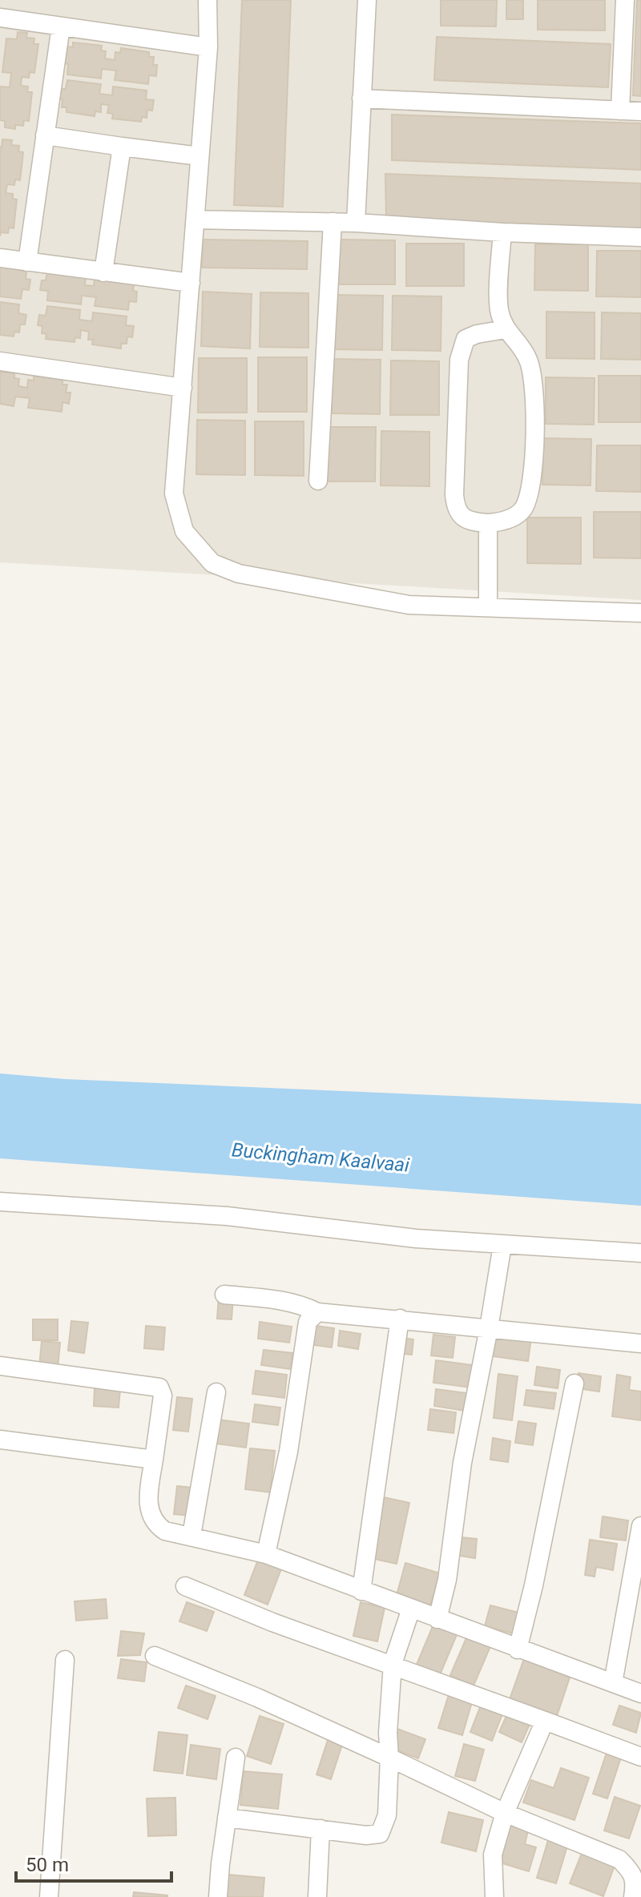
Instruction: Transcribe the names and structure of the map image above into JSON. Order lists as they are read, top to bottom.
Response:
{
  "water": ["Buckingham Kaalvaai"],
  "scale_bar": "50 m"
}
